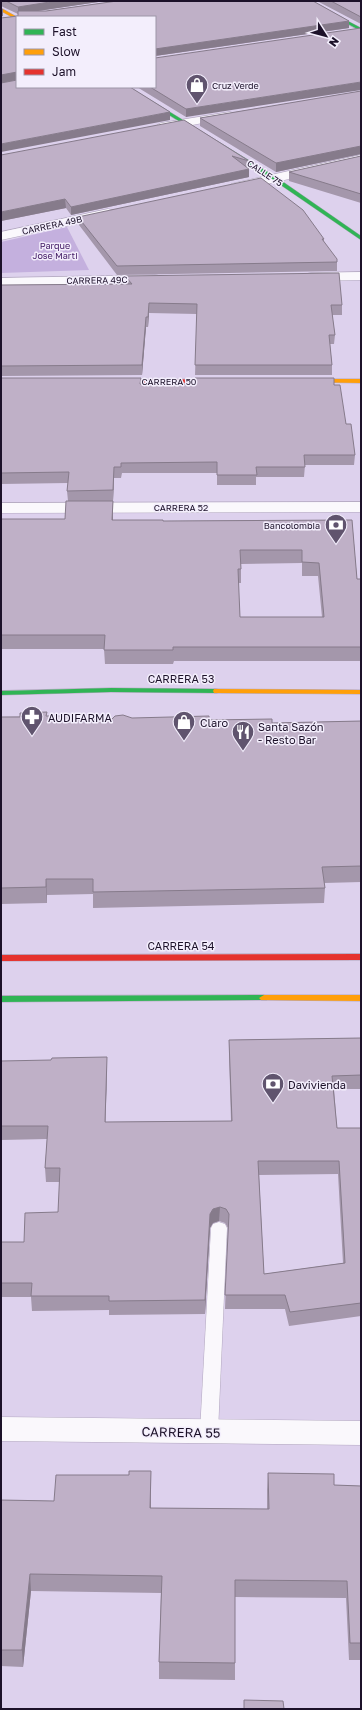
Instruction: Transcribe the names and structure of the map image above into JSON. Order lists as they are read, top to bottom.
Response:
{
  "streets": {
    "street": [
      "CALLE 75",
      "CARRERA 49B",
      "CARRERA 49C",
      "CARRERA 50",
      "CARRERA 52",
      "CARRERA 53",
      "CARRERA 54",
      "CARRERA 55"
    ]
  },
  "parks": ["Parque Jose Marti"],
  "places": {
    "shop": ["Cruz Verde", "Claro"],
    "bank": ["Bancolombia", "Davivienda"],
    "pharmacy": ["AUDIFARMA"],
    "restaurant": ["Santa Sazón - Resto Bar"]
  },
  "legend": ["Fast", "Slow", "Jam"],
  "north": "bottom right"
}
